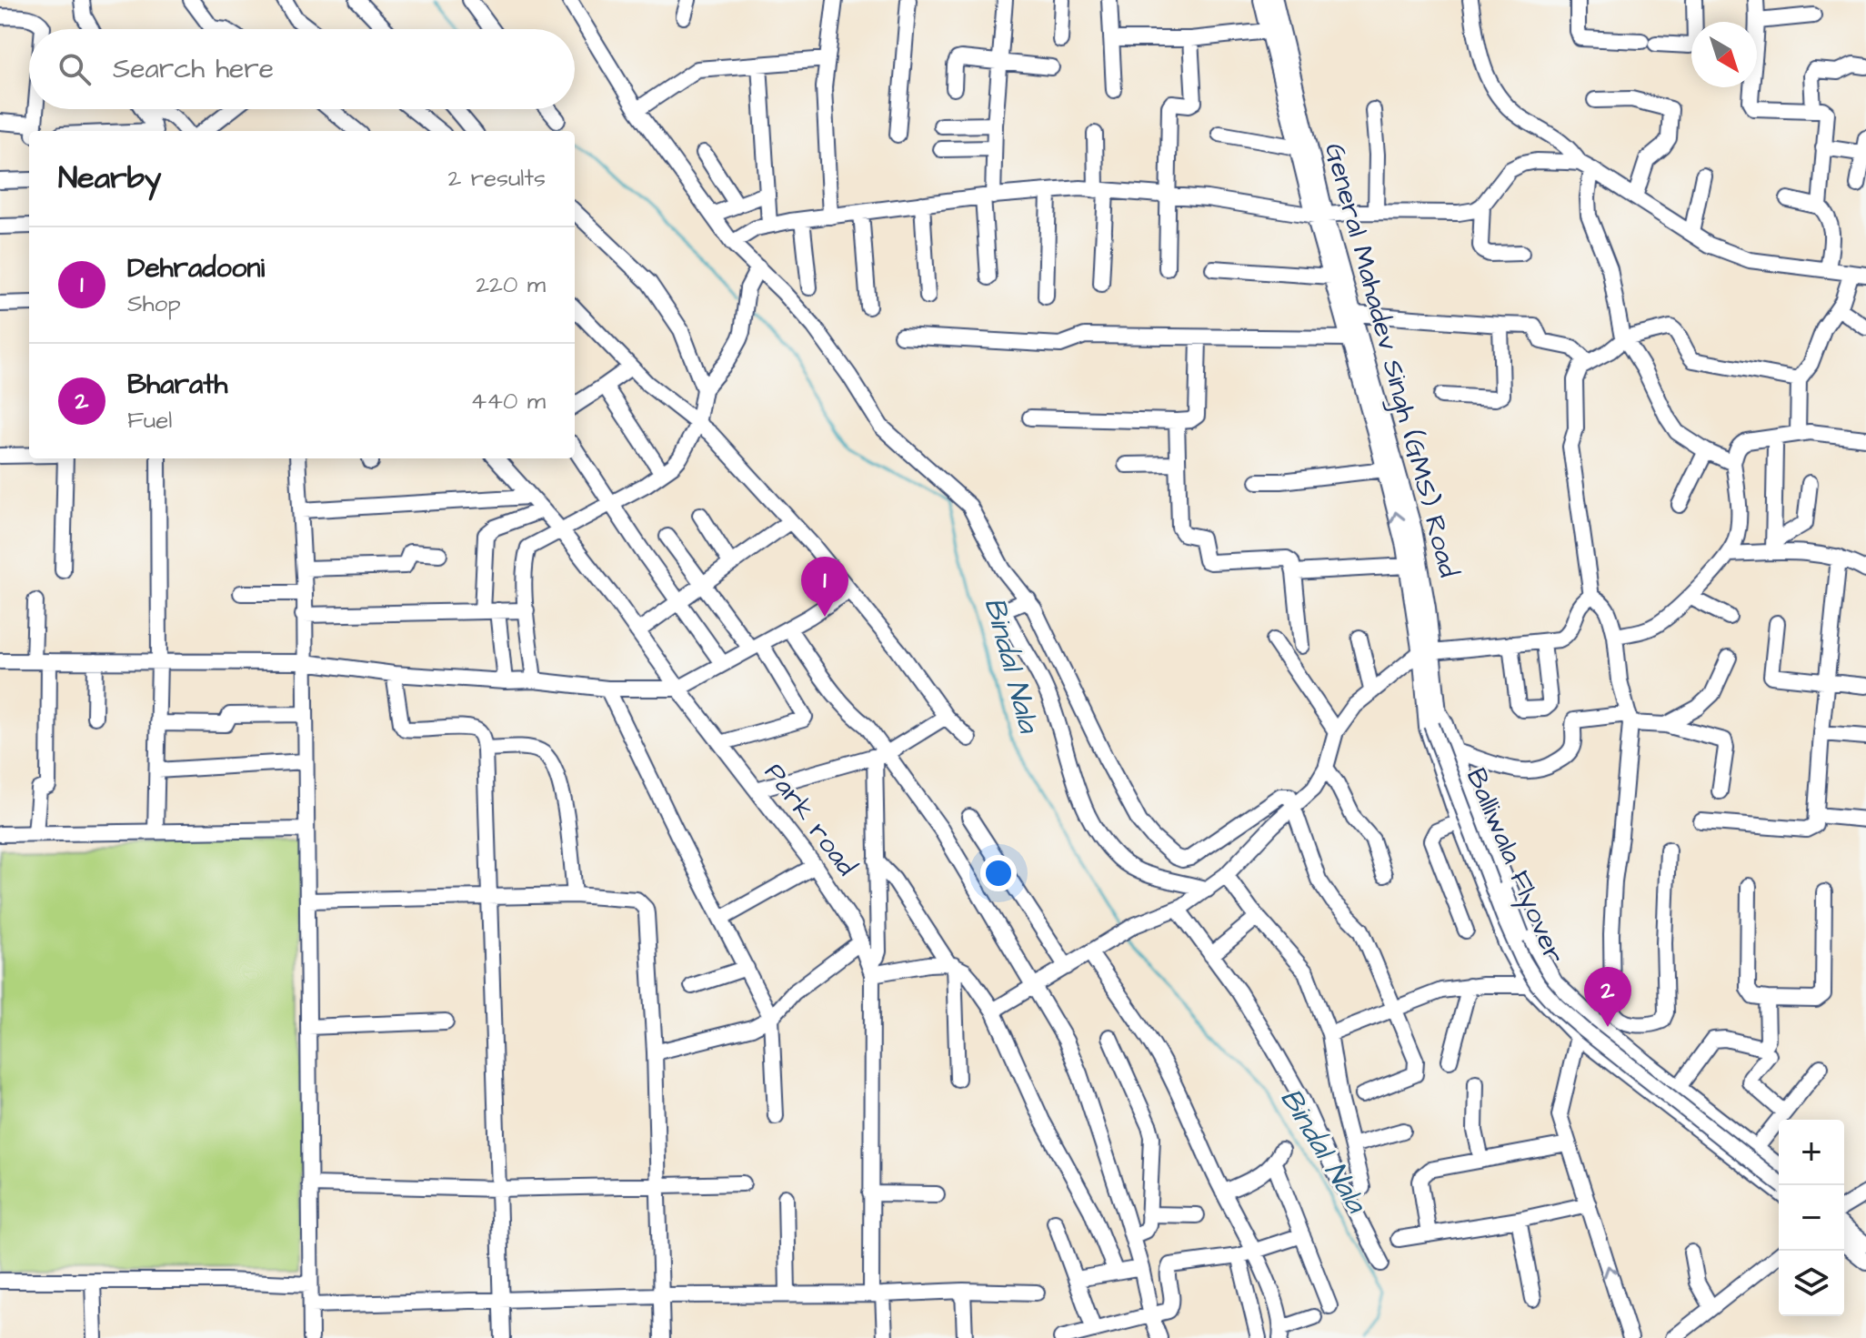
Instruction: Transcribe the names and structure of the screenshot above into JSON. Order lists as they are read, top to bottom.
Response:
{
  "streets": {
    "street": ["General Mahadev Singh (GMS) Road", "Park road", "Balliwala Flyover"]
  },
  "crossings": [
    ["General Mahadev Singh (GMS) Road", "Balliwala Flyover"]
  ],
  "water": ["Bindal Nala"],
  "north": "bottom right",
  "page": {
    "search": "Search here",
    "heading": ["Nearby", "2 results"],
    "list": [
      {
        "mark": "1",
        "name": "Dehradooni",
        "note": "Shop",
        "value": "220 m"
      },
      {
        "mark": "2",
        "name": "Bharath",
        "note": "Fuel",
        "value": "440 m"
      }
    ],
    "pins": ["1", "2"],
    "map_buttons": ["+", "−"]
  }
}
